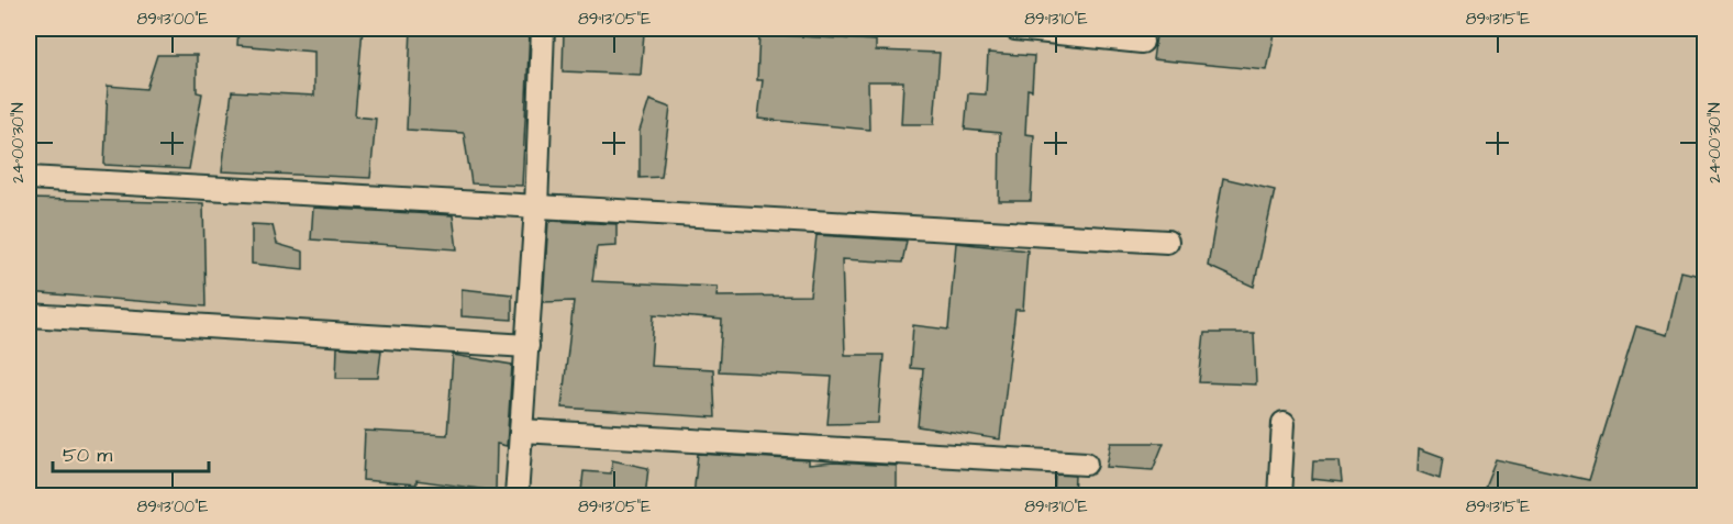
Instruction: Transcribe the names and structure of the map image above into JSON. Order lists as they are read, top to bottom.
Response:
{
  "scale_bar": "50 m",
  "coordinates": [
    "89°13'00\"E",
    "89°13'05\"E",
    "89°13'10\"E",
    "89°13'15\"E",
    "24°00'30\"N"
  ]
}
